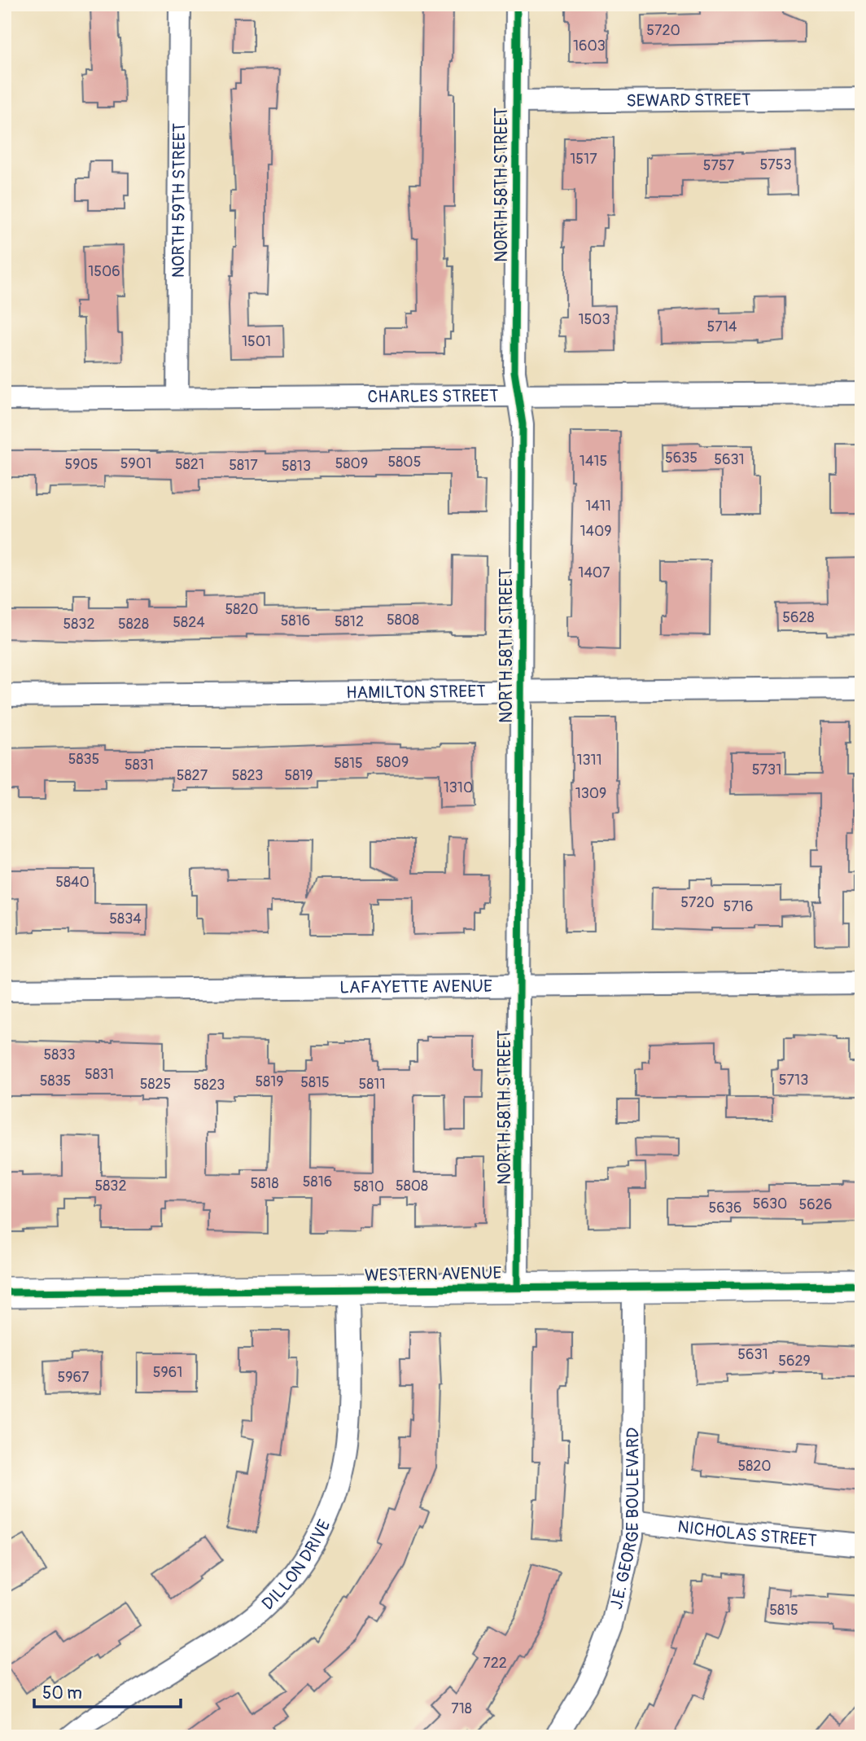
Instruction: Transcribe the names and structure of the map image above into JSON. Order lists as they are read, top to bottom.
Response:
{
  "streets": {
    "street": [
      "SEWARD STREET",
      "NORTH 58TH STREET",
      "NORTH 59TH STREET",
      "CHARLES STREET",
      "HAMILTON STREET",
      "LAFAYETTE AVENUE",
      "WESTERN AVENUE",
      "J.E. GEORGE BOULEVARD",
      "NICHOLAS STREET",
      "DILLON DRIVE"
    ]
  },
  "crossings": [
    ["SEWARD STREET", "NORTH 58TH STREET"],
    ["NORTH 58TH STREET", "CHARLES STREET"],
    ["NORTH 58TH STREET", "HAMILTON STREET"],
    ["NORTH 58TH STREET", "LAFAYETTE AVENUE"],
    ["NORTH 58TH STREET", "WESTERN AVENUE"],
    ["NORTH 59TH STREET", "CHARLES STREET"],
    ["WESTERN AVENUE", "J.E. GEORGE BOULEVARD"],
    ["WESTERN AVENUE", "DILLON DRIVE"],
    ["J.E. GEORGE BOULEVARD", "NICHOLAS STREET"]
  ],
  "house_numbers": [
    "5720",
    "1603",
    "1517",
    "5753",
    "5757",
    "1506",
    "1503",
    "5714",
    "1501",
    "5635",
    "5631",
    "1415",
    "5805",
    "5901",
    "5809",
    "5905",
    "5821",
    "5817",
    "5813",
    "1411",
    "1409",
    "1407",
    "5820",
    "5628",
    "5808",
    "5816",
    "5812",
    "5824",
    "5832",
    "5828",
    "5835",
    "1311",
    "5809",
    "5815",
    "5831",
    "5731",
    "5827",
    "5823",
    "5819",
    "1310",
    "1309",
    "5840",
    "5720",
    "5716",
    "5834",
    "5833",
    "5831",
    "5713",
    "5835",
    "5819",
    "5815",
    "5825",
    "5811",
    "5823",
    "5816",
    "5818",
    "5832",
    "5808",
    "5810",
    "5630",
    "5626",
    "5636",
    "5631",
    "5629",
    "5961",
    "5967",
    "5820",
    "5815",
    "722",
    "718"
  ],
  "scale_bar": "50 m"
}
